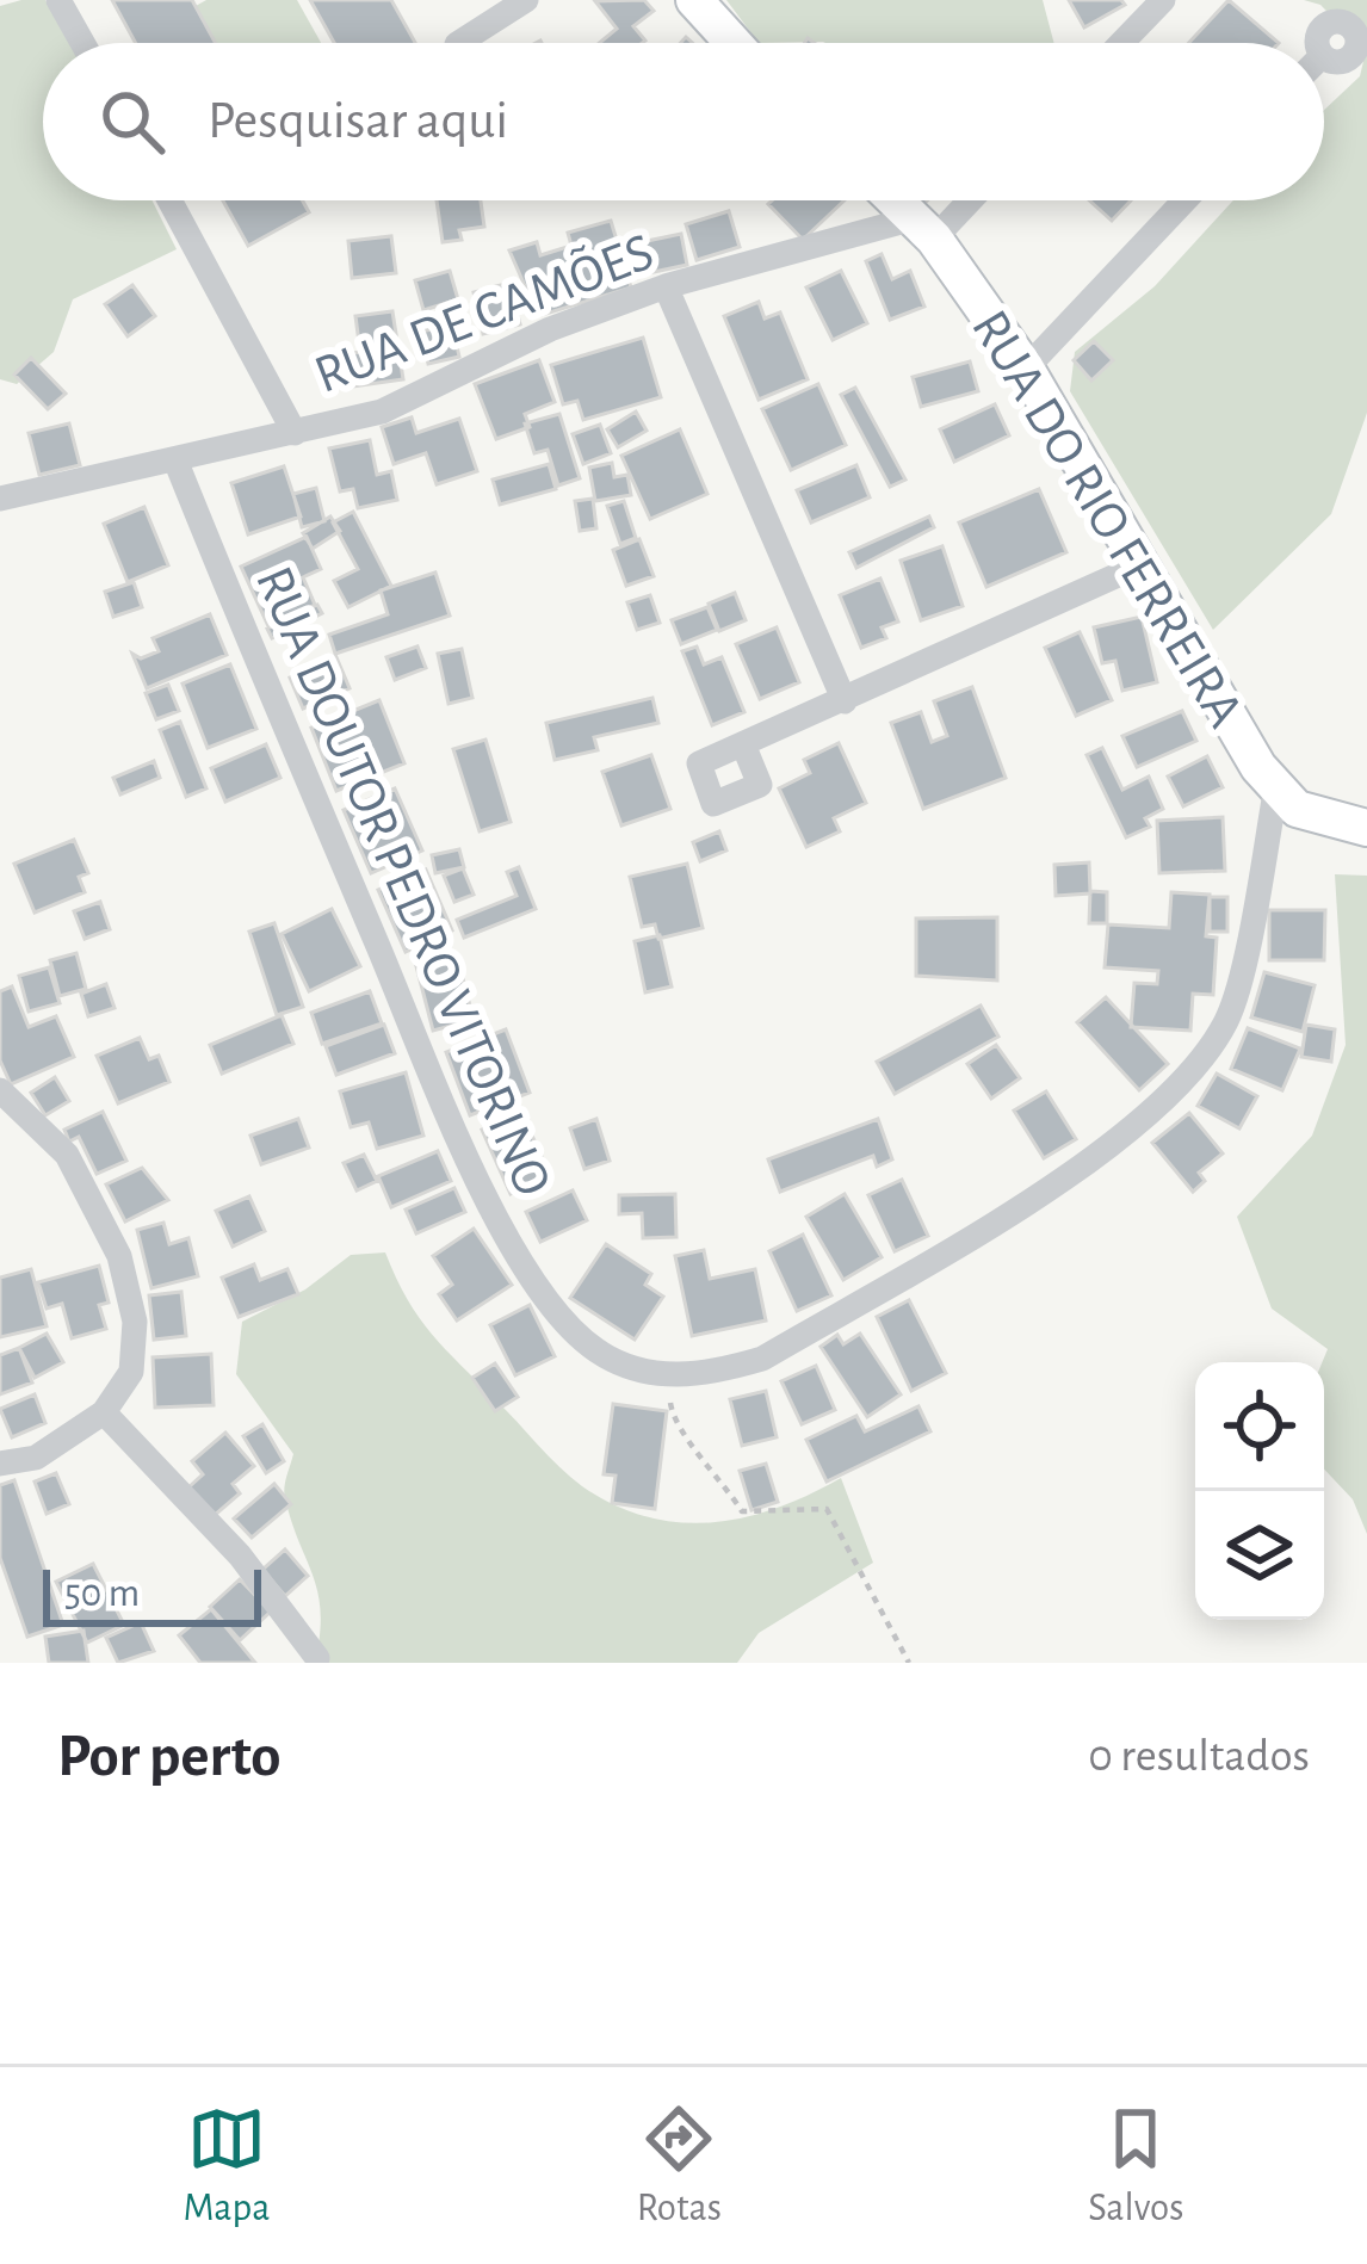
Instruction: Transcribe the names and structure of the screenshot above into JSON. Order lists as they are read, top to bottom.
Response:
{
  "streets": {
    "street": ["RUA DE CAMÕES", "RUA DO RIO FERREIRA", "RUA DOUTOR PEDRO VITORINO"]
  },
  "crossings": [
    ["RUA DE CAMÕES", "RUA DO RIO FERREIRA"],
    ["RUA DE CAMÕES", "RUA DOUTOR PEDRO VITORINO"],
    ["RUA DO RIO FERREIRA", "RUA DOUTOR PEDRO VITORINO"]
  ],
  "scale_bar": "50 m",
  "page": {
    "search": "Pesquisar aqui",
    "scale": "50 m",
    "heading": ["Por perto", "0 resultados"],
    "nav": ["Mapa", "Rotas", "Salvos"]
  }
}
